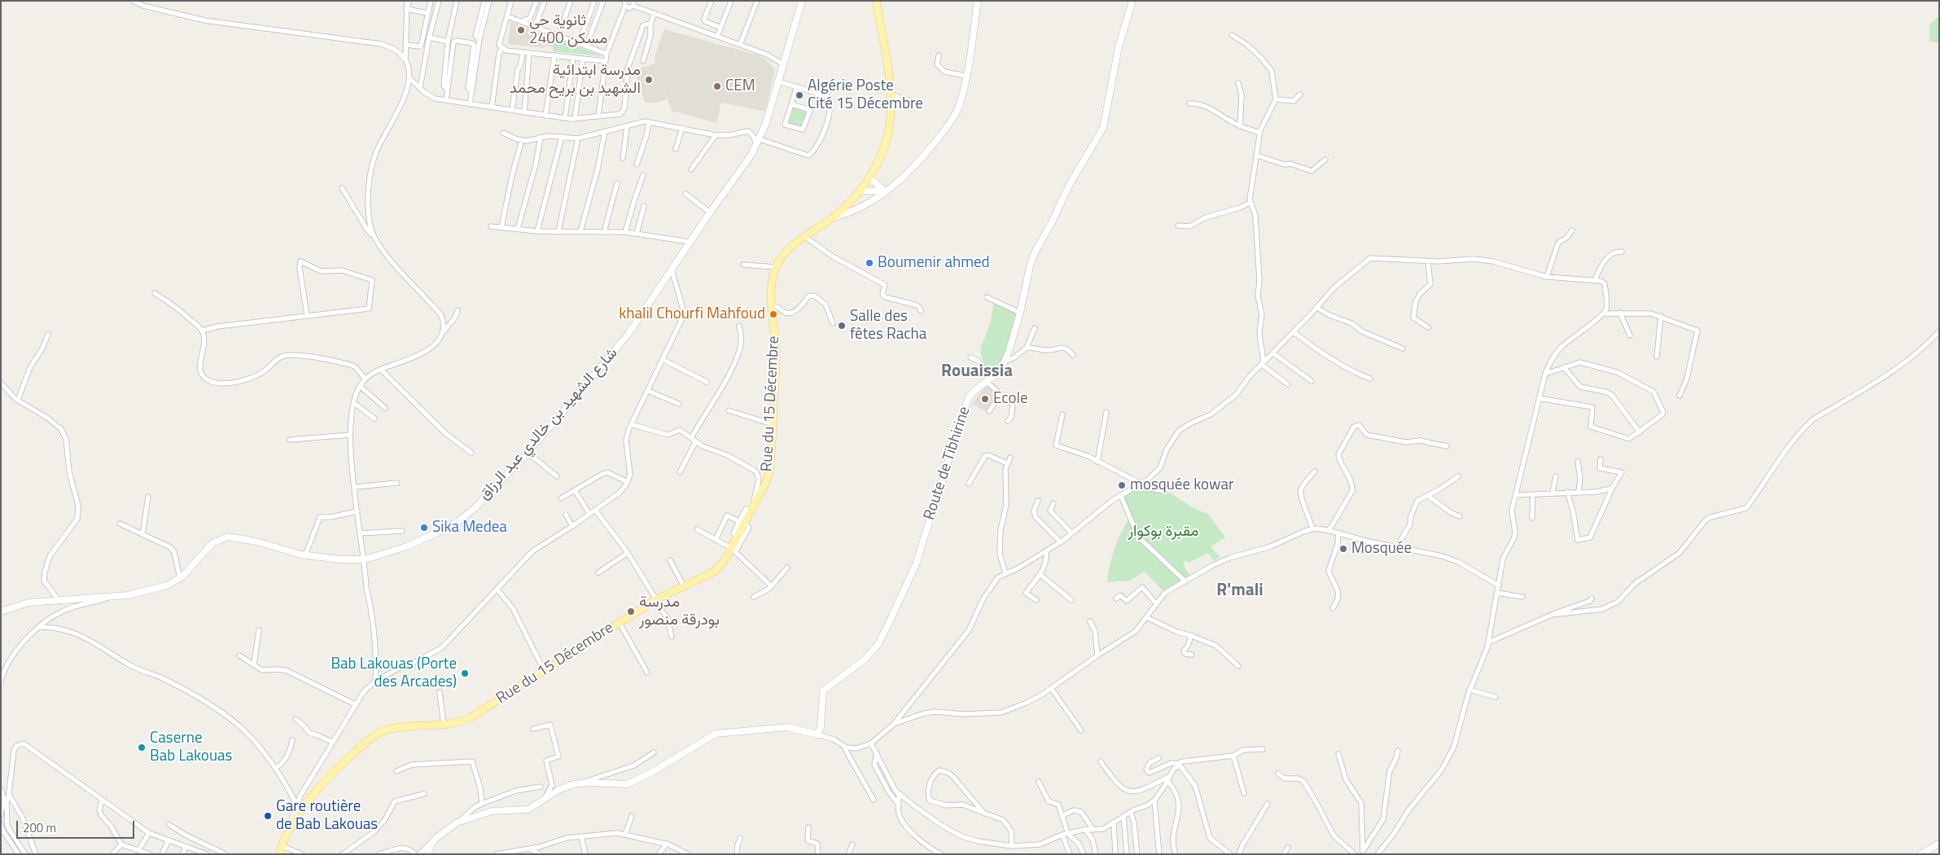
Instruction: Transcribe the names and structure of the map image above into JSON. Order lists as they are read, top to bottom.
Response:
{
  "streets": {
    "main road": ["Rue du 15 Décembre"],
    "street": ["شارع الشهيد بن خالدي عبد الرزاق", "Route de Tibhirine"]
  },
  "districts": ["Rouaissia", "R'mali"],
  "parks": ["مقبرة بوكوار"],
  "places": [
    "ثانوية حي 2400 مسكن",
    "مدرسة ابتدائية الشهيد بن بريح محمد",
    "CEM",
    "Algérie Poste Cité 15 Décembre",
    "Boumenir ahmed",
    "khalil Chourfi Mahfoud",
    "Salle des fêtes Racha",
    "Ecole",
    "mosquée kowar",
    "Sika Medea",
    "Mosquée",
    "مدرسة بودرقة منصور",
    "Bab Lakouas (Porte des Arcades)",
    "Caserne Bab Lakouas",
    "Gare routière de Bab Lakouas"
  ],
  "scale_bar": "200 m"
}
